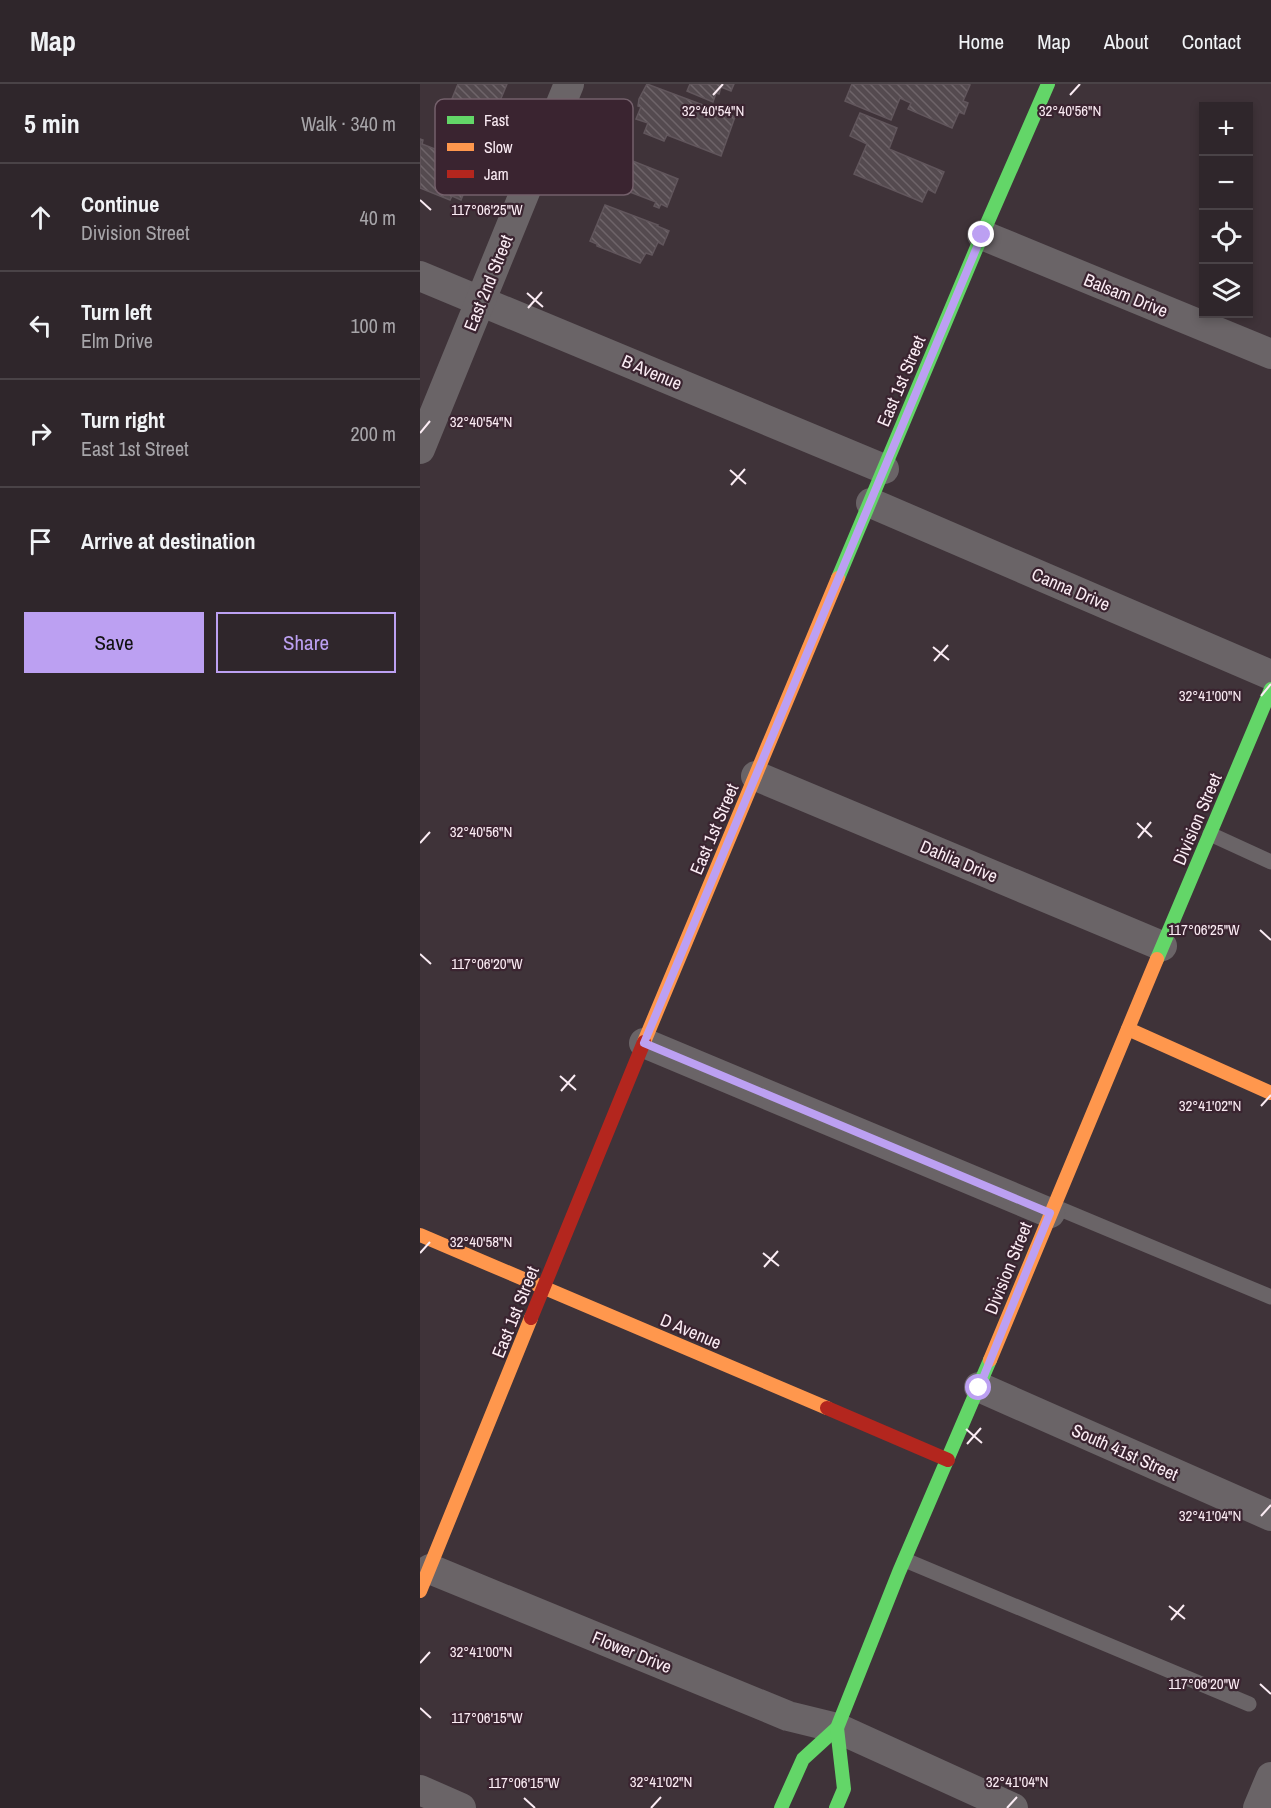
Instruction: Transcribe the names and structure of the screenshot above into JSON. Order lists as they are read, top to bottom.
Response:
{
  "streets": {
    "street": [
      "East 2nd Street",
      "Balsam Drive",
      "B Avenue",
      "East 1st Street",
      "Canna Drive",
      "Division Street",
      "Dahlia Drive",
      "D Avenue",
      "South 41st Street",
      "Flower Drive"
    ]
  },
  "crossings": [
    ["East 2nd Street", "B Avenue"],
    ["Balsam Drive", "East 1st Street"],
    ["B Avenue", "East 1st Street"],
    ["East 1st Street", "Canna Drive"],
    ["East 1st Street", "Dahlia Drive"],
    ["East 1st Street", "D Avenue"],
    ["East 1st Street", "Flower Drive"],
    ["Division Street", "Dahlia Drive"],
    ["Division Street", "D Avenue"],
    ["Division Street", "South 41st Street"],
    ["Division Street", "Flower Drive"]
  ],
  "legend": ["Fast", "Slow", "Jam"],
  "page": {
    "header": "Map",
    "nav": [
      "Home",
      "Map",
      "About",
      "Contact"
    ],
    "heading": ["5 min", "Walk · 340 m"],
    "map_buttons": ["+", "−"],
    "list": [
      ["Continue", "Division Street", "40 m"],
      ["Turn left", "Elm Drive", "100 m"],
      ["Turn right", "East 1st Street", "200 m"],
      "Arrive at destination"
    ],
    "buttons": ["Save", "Share"]
  },
  "coordinates": [
    "32°40'54\"N",
    "32°40'56\"N",
    "117°06'25\"W",
    "32°41'00\"N",
    "117°06'20\"W",
    "32°41'02\"N",
    "32°40'58\"N",
    "32°41'04\"N",
    "117°06'15\"W"
  ]
}
